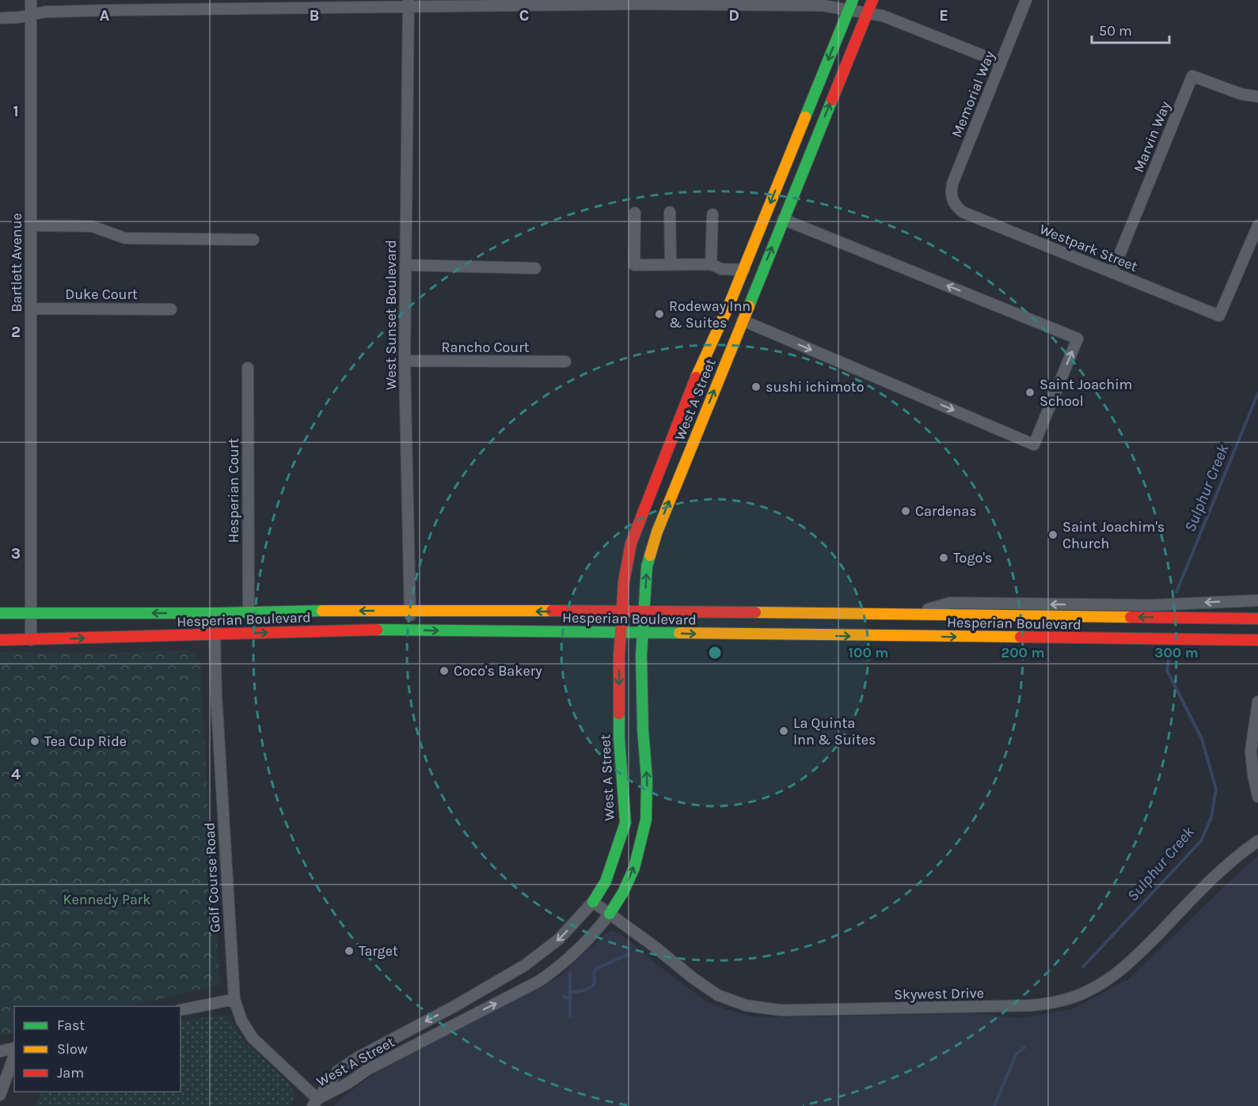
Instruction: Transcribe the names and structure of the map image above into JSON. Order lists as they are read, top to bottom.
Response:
{
  "streets": {
    "main road": ["West A Street", "Hesperian Boulevard"],
    "street": [
      "Memorial Way",
      "Marvin Way",
      "Westpark Street",
      "Bartlett Avenue",
      "Duke Court",
      "West Sunset Boulevard",
      "Rancho Court",
      "Hesperian Court",
      "Golf Course Road",
      "Skywest Drive"
    ]
  },
  "crossings": [
    ["Memorial Way", "Westpark Street"],
    ["Marvin Way", "Westpark Street"],
    ["Bartlett Avenue", "Duke Court"],
    ["Bartlett Avenue", "Hesperian Boulevard"],
    ["West Sunset Boulevard", "Rancho Court"],
    ["West Sunset Boulevard", "Hesperian Boulevard"],
    ["West A Street", "Hesperian Boulevard"],
    ["West A Street", "Golf Course Road"],
    ["West A Street", "Skywest Drive"],
    ["Hesperian Court", "Hesperian Boulevard"],
    ["Hesperian Boulevard", "Golf Course Road"]
  ],
  "water": ["Sulphur Creek"],
  "parks": ["Kennedy Park"],
  "places": [
    "Rodeway Inn & Suites",
    "sushi ichimoto",
    "Saint Joachim School",
    "Cardenas",
    "Saint Joachim's Church",
    "Togo's",
    "Coco's Bakery",
    "La Quinta Inn & Suites",
    "Tea Cup Ride",
    "Target"
  ],
  "legend": ["Fast", "Slow", "Jam"],
  "scale_bar": "50 m",
  "grid": {
    "columns": [
      "A",
      "B",
      "C",
      "D",
      "E"
    ],
    "rows": [
      "1",
      "2",
      "3",
      "4"
    ]
  },
  "rings": ["100 m", "200 m", "300 m"]
}
